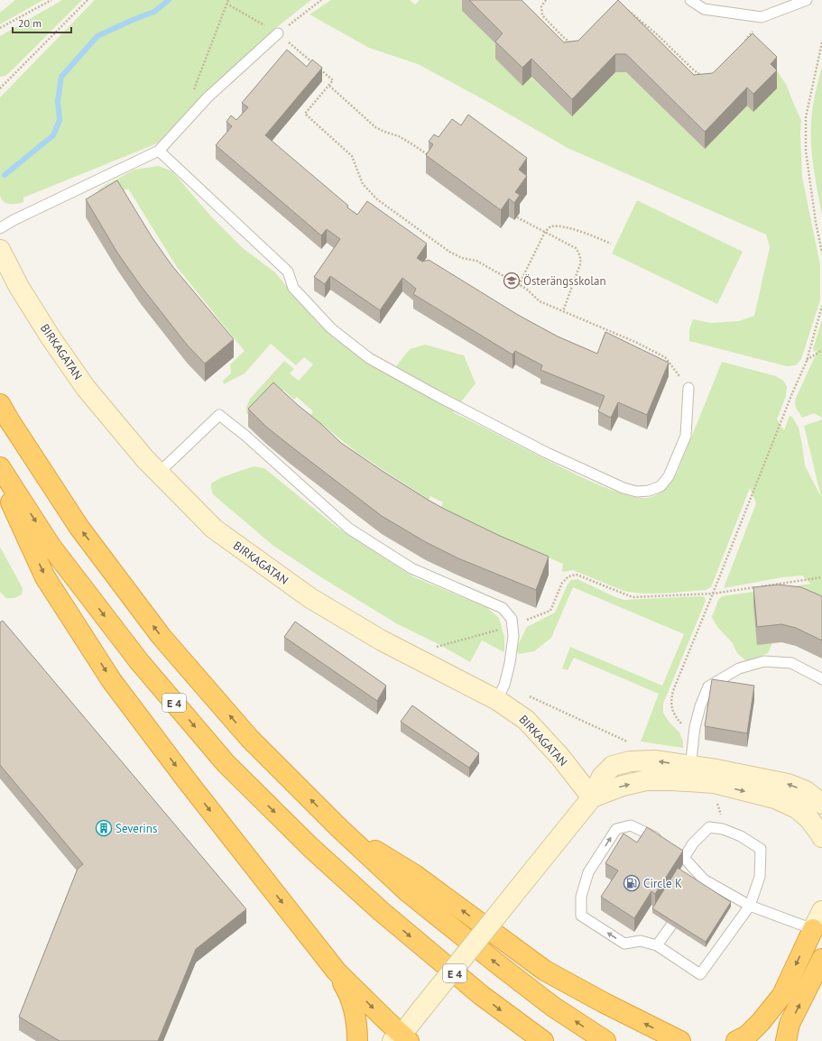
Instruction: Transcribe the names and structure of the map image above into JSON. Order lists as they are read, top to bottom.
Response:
{
  "streets": {
    "highway": ["E 4"],
    "street": ["BIRKAGATAN"]
  },
  "places": {
    "school or university": ["Österängsskolan"],
    "building": ["Severins"],
    "fuel station": ["Circle K"]
  },
  "scale_bar": "20 m"
}
